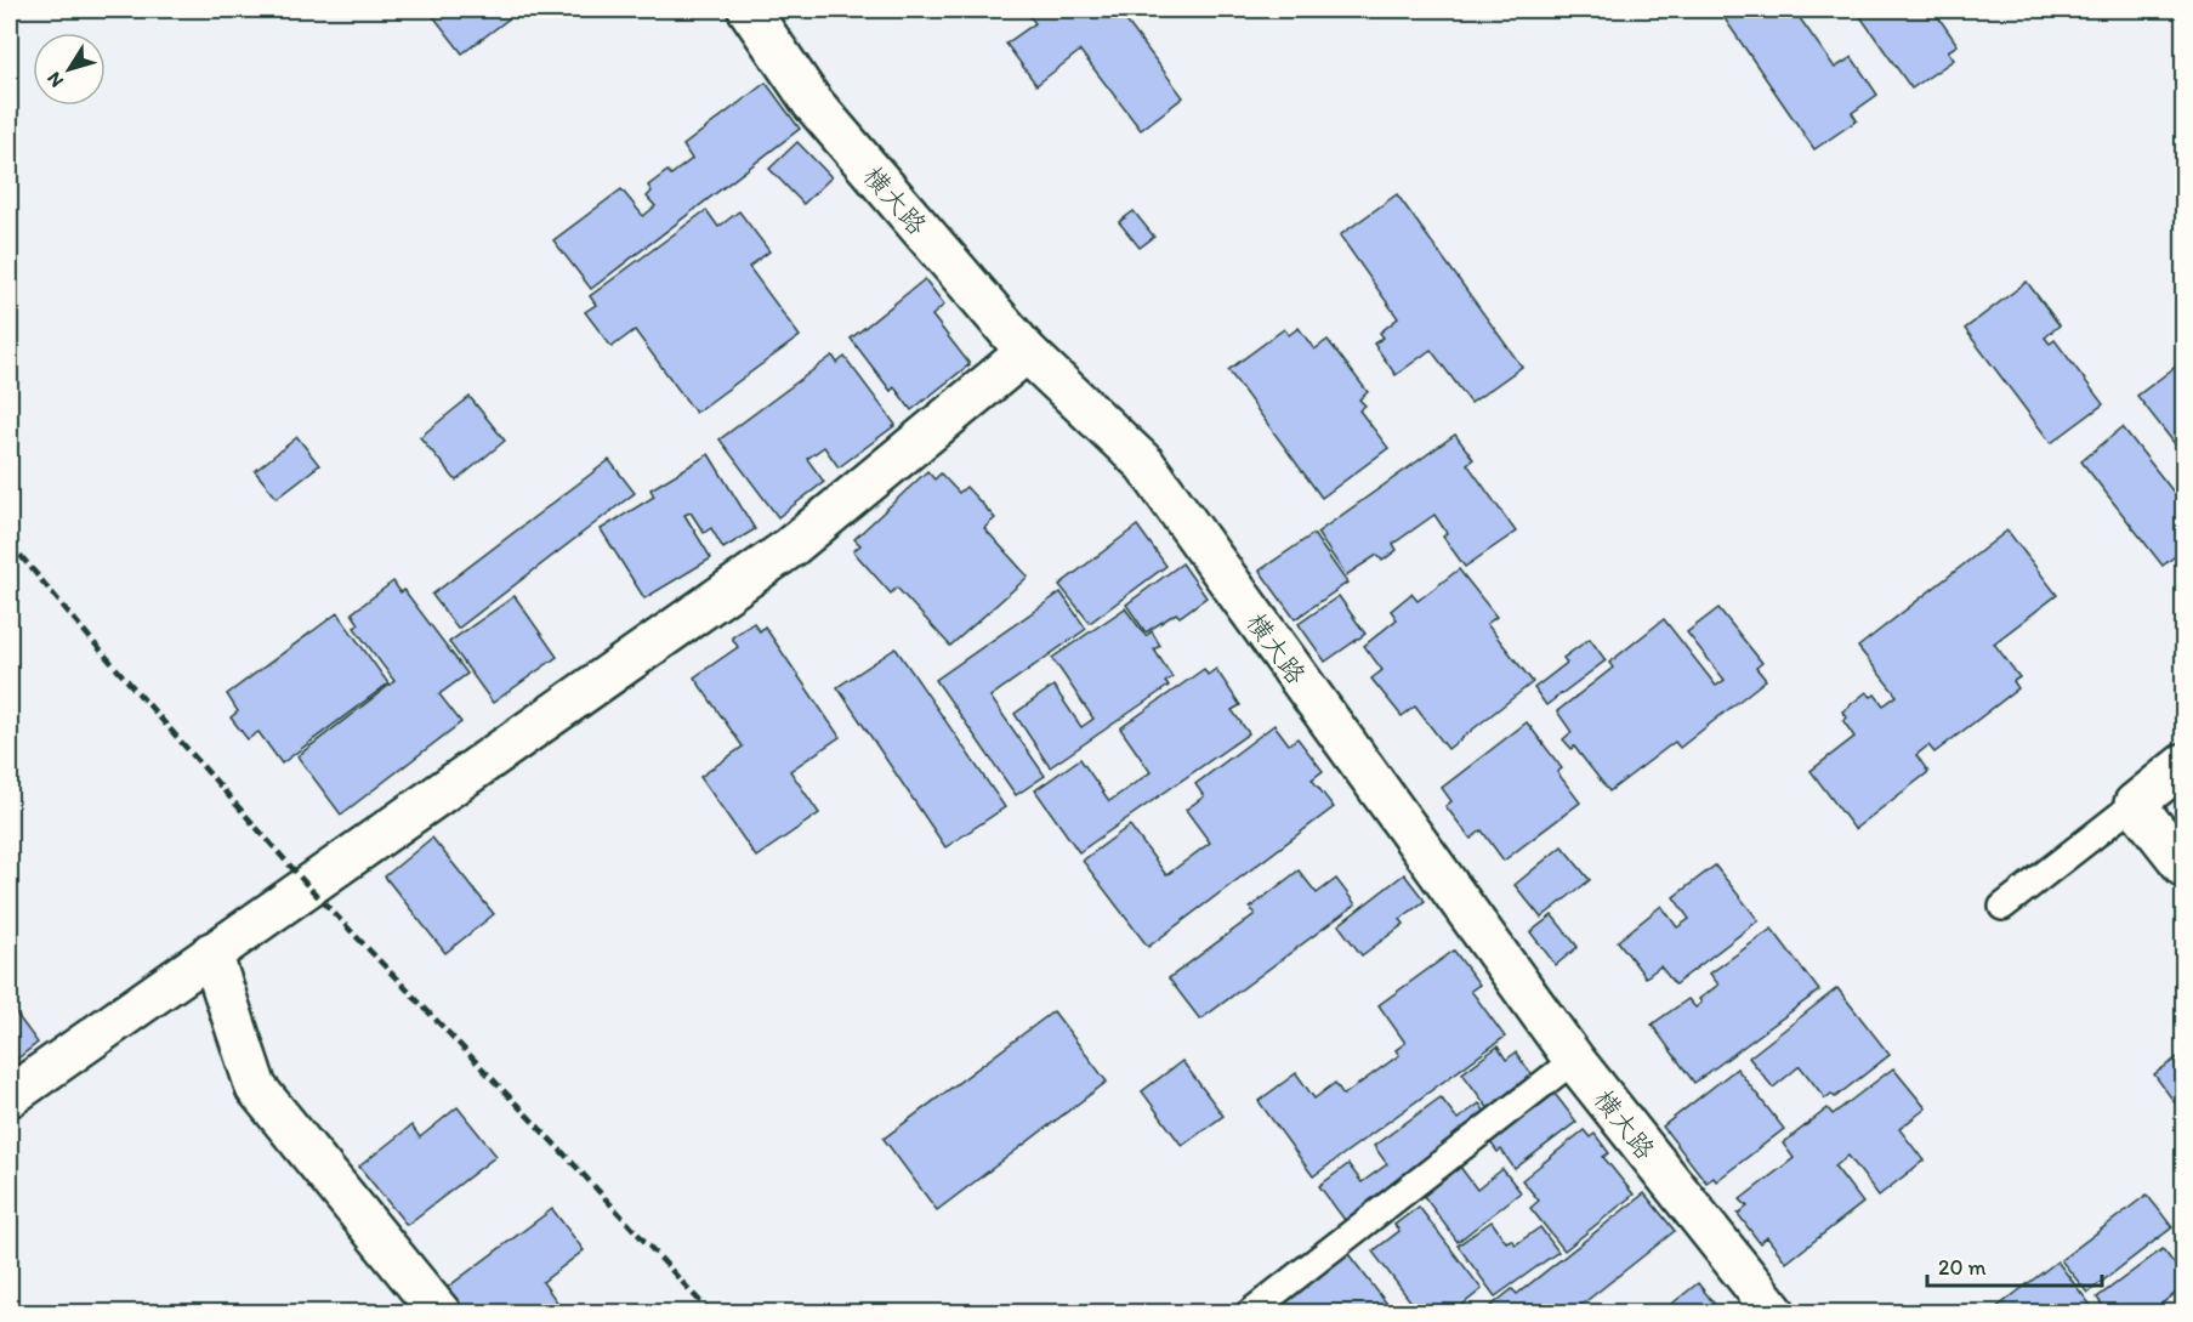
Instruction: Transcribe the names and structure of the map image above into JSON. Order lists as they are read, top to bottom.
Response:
{
  "streets": {
    "street": ["横大路"]
  },
  "scale_bar": "20 m",
  "north": "bottom left"
}
